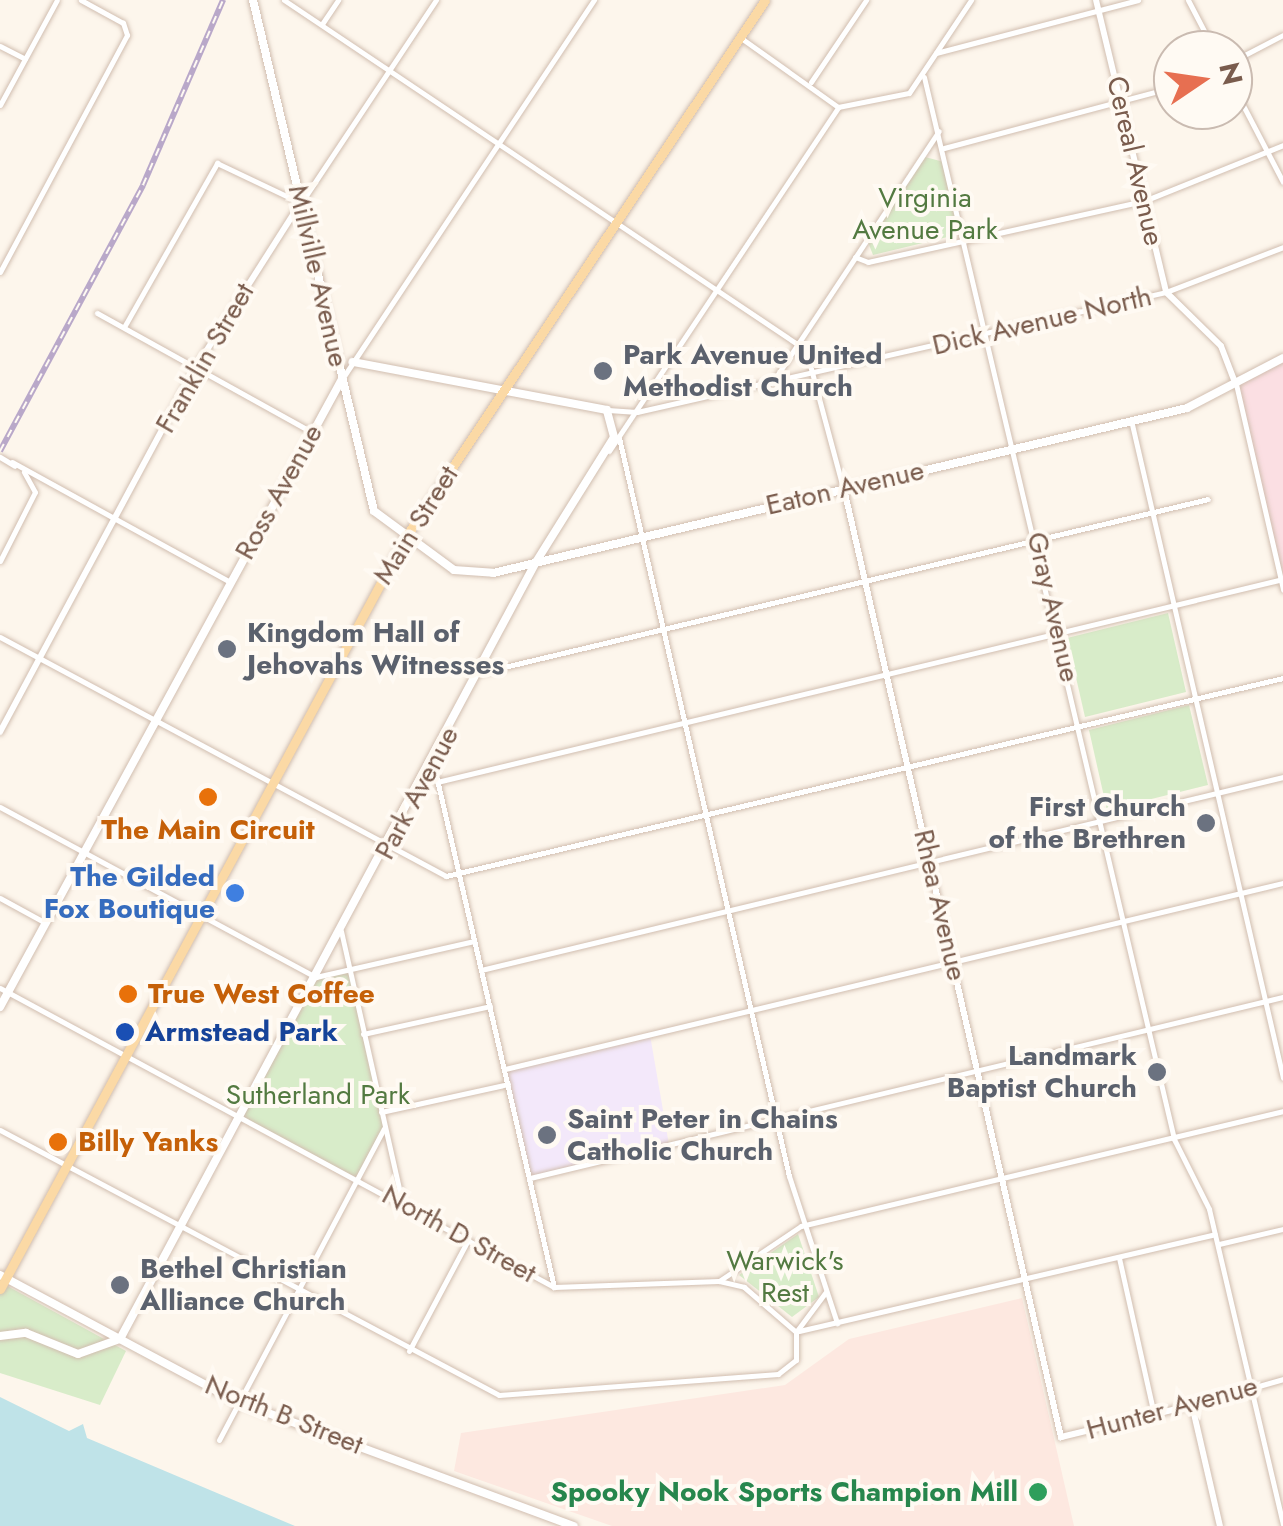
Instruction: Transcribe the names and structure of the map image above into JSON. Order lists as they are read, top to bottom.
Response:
{
  "streets": {
    "main road": [
      "Millville Avenue",
      "Dick Avenue North",
      "Eaton Avenue",
      "Ross Avenue",
      "Main Street",
      "Park Avenue",
      "North B Street"
    ],
    "street": [
      "Cereal Avenue",
      "Franklin Street",
      "Gray Avenue",
      "Rhea Avenue",
      "North D Street",
      "Hunter Avenue"
    ]
  },
  "crossings": [
    ["Cereal Avenue", "Dick Avenue North"],
    ["Millville Avenue", "Franklin Street"],
    ["Millville Avenue", "Eaton Avenue"],
    ["Millville Avenue", "Ross Avenue"],
    ["Millville Avenue", "Main Street"],
    ["Dick Avenue North", "Ross Avenue"],
    ["Dick Avenue North", "Main Street"],
    ["Dick Avenue North", "Gray Avenue"],
    ["Dick Avenue North", "Park Avenue"],
    ["Dick Avenue North", "Rhea Avenue"],
    ["Eaton Avenue", "Main Street"],
    ["Eaton Avenue", "Gray Avenue"],
    ["Eaton Avenue", "Park Avenue"],
    ["Eaton Avenue", "Rhea Avenue"],
    ["Ross Avenue", "North D Street"],
    ["Main Street", "North D Street"],
    ["Main Street", "North B Street"],
    ["Gray Avenue", "Hunter Avenue"],
    ["Park Avenue", "North D Street"],
    ["Park Avenue", "North B Street"],
    ["Rhea Avenue", "Hunter Avenue"]
  ],
  "parks": ["Virginia Avenue Park", "Sutherland Park", "Warwick's Rest"],
  "places": [
    "Park Avenue United Methodist Church",
    "Kingdom Hall of Jehovahs Witnesses",
    "The Main Circuit",
    "First Church of the Brethren",
    "The Gilded Fox Boutique",
    "True West Coffee",
    "Armstead Park",
    "Landmark Baptist Church",
    "Saint Peter in Chains Catholic Church",
    "Billy Yanks",
    "Bethel Christian Alliance Church",
    "Spooky Nook Sports Champion Mill"
  ],
  "north": "right"
}
